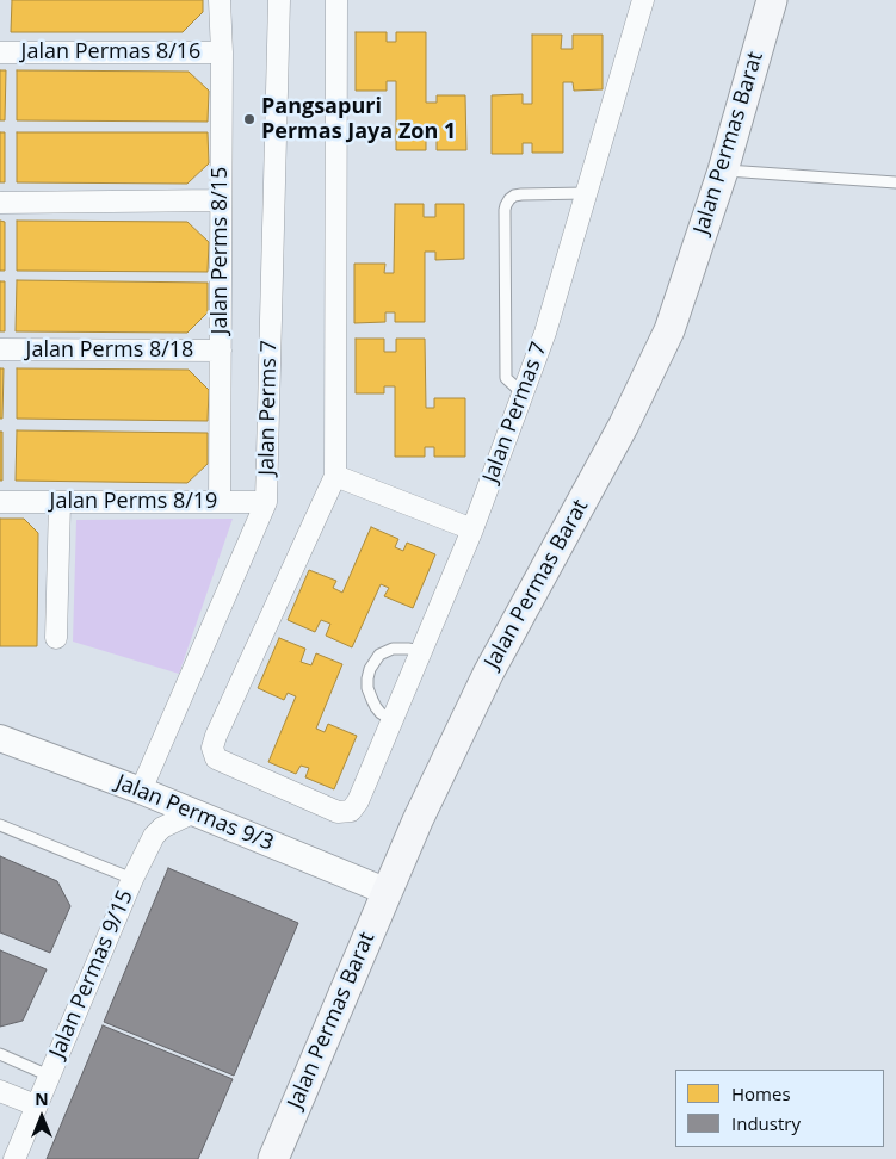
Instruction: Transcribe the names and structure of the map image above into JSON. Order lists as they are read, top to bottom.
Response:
{
  "streets": {
    "main road": ["Jalan Permas Barat"],
    "street": [
      "Jalan Permas 8/16",
      "Jalan Perms 8/15",
      "Jalan Perms 8/18",
      "Jalan Perms 7",
      "Jalan Permas 7",
      "Jalan Perms 8/19",
      "Jalan Permas 9/3",
      "Jalan Permas 9/15"
    ]
  },
  "crossings": [
    ["Jalan Permas 8/16", "Jalan Perms 8/15"],
    ["Jalan Permas Barat", "Jalan Permas 9/3"],
    ["Jalan Perms 8/15", "Jalan Perms 8/18"],
    ["Jalan Perms 8/15", "Jalan Perms 8/19"],
    ["Jalan Perms 7", "Jalan Perms 8/19"],
    ["Jalan Perms 7", "Jalan Permas 9/3"],
    ["Jalan Permas 9/3", "Jalan Permas 9/15"]
  ],
  "places": ["Pangsapuri Permas Jaya Zon 1"],
  "legend": ["Homes", "Industry"],
  "north": "top"
}
